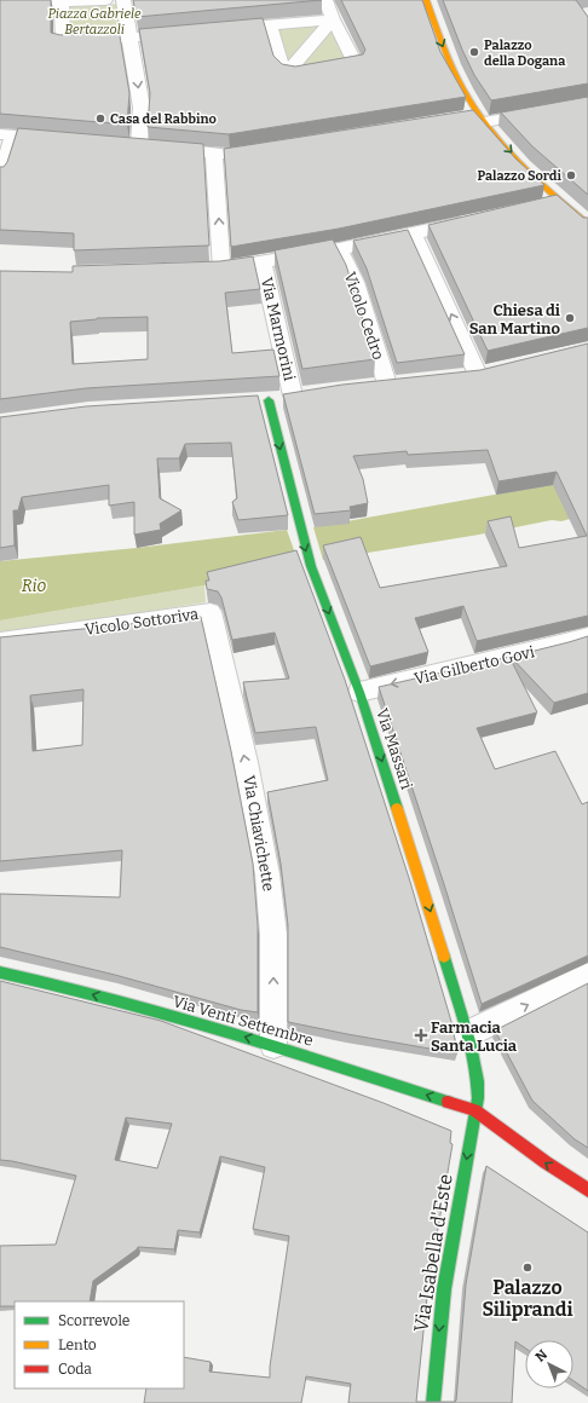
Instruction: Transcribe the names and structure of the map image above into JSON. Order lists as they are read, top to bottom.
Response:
{
  "streets": {
    "street": [
      "Vicolo Cedro",
      "Via Marmorini",
      "Vicolo Sottoriva",
      "Via Gilberto Govi",
      "Via Massari",
      "Via Chiavichette",
      "Via Venti Settembre",
      "Via Isabella d'Este"
    ]
  },
  "crossings": [
    ["Via Marmorini", "Via Massari"],
    ["Vicolo Sottoriva", "Via Chiavichette"],
    ["Via Gilberto Govi", "Via Massari"],
    ["Via Massari", "Via Venti Settembre"],
    ["Via Massari", "Via Isabella d'Este"],
    ["Via Chiavichette", "Via Venti Settembre"],
    ["Via Venti Settembre", "Via Isabella d'Este"]
  ],
  "one_way": [
    "Via Gilberto Govi",
    "Via Massari",
    "Via Chiavichette",
    "Via Venti Settembre",
    "Via Isabella d'Este"
  ],
  "water": ["Rio"],
  "parks": ["Piazza Gabriele Bertazzoli"],
  "places": {
    "other": [
      "Palazzo della Dogana",
      "Casa del Rabbino",
      "Palazzo Sordi",
      "Chiesa di San Martino",
      "Palazzo Siliprandi"
    ],
    "health": ["Farmacia Santa Lucia"]
  },
  "legend": ["Scorrevole", "Lento", "Coda"],
  "north": "top left"
}
